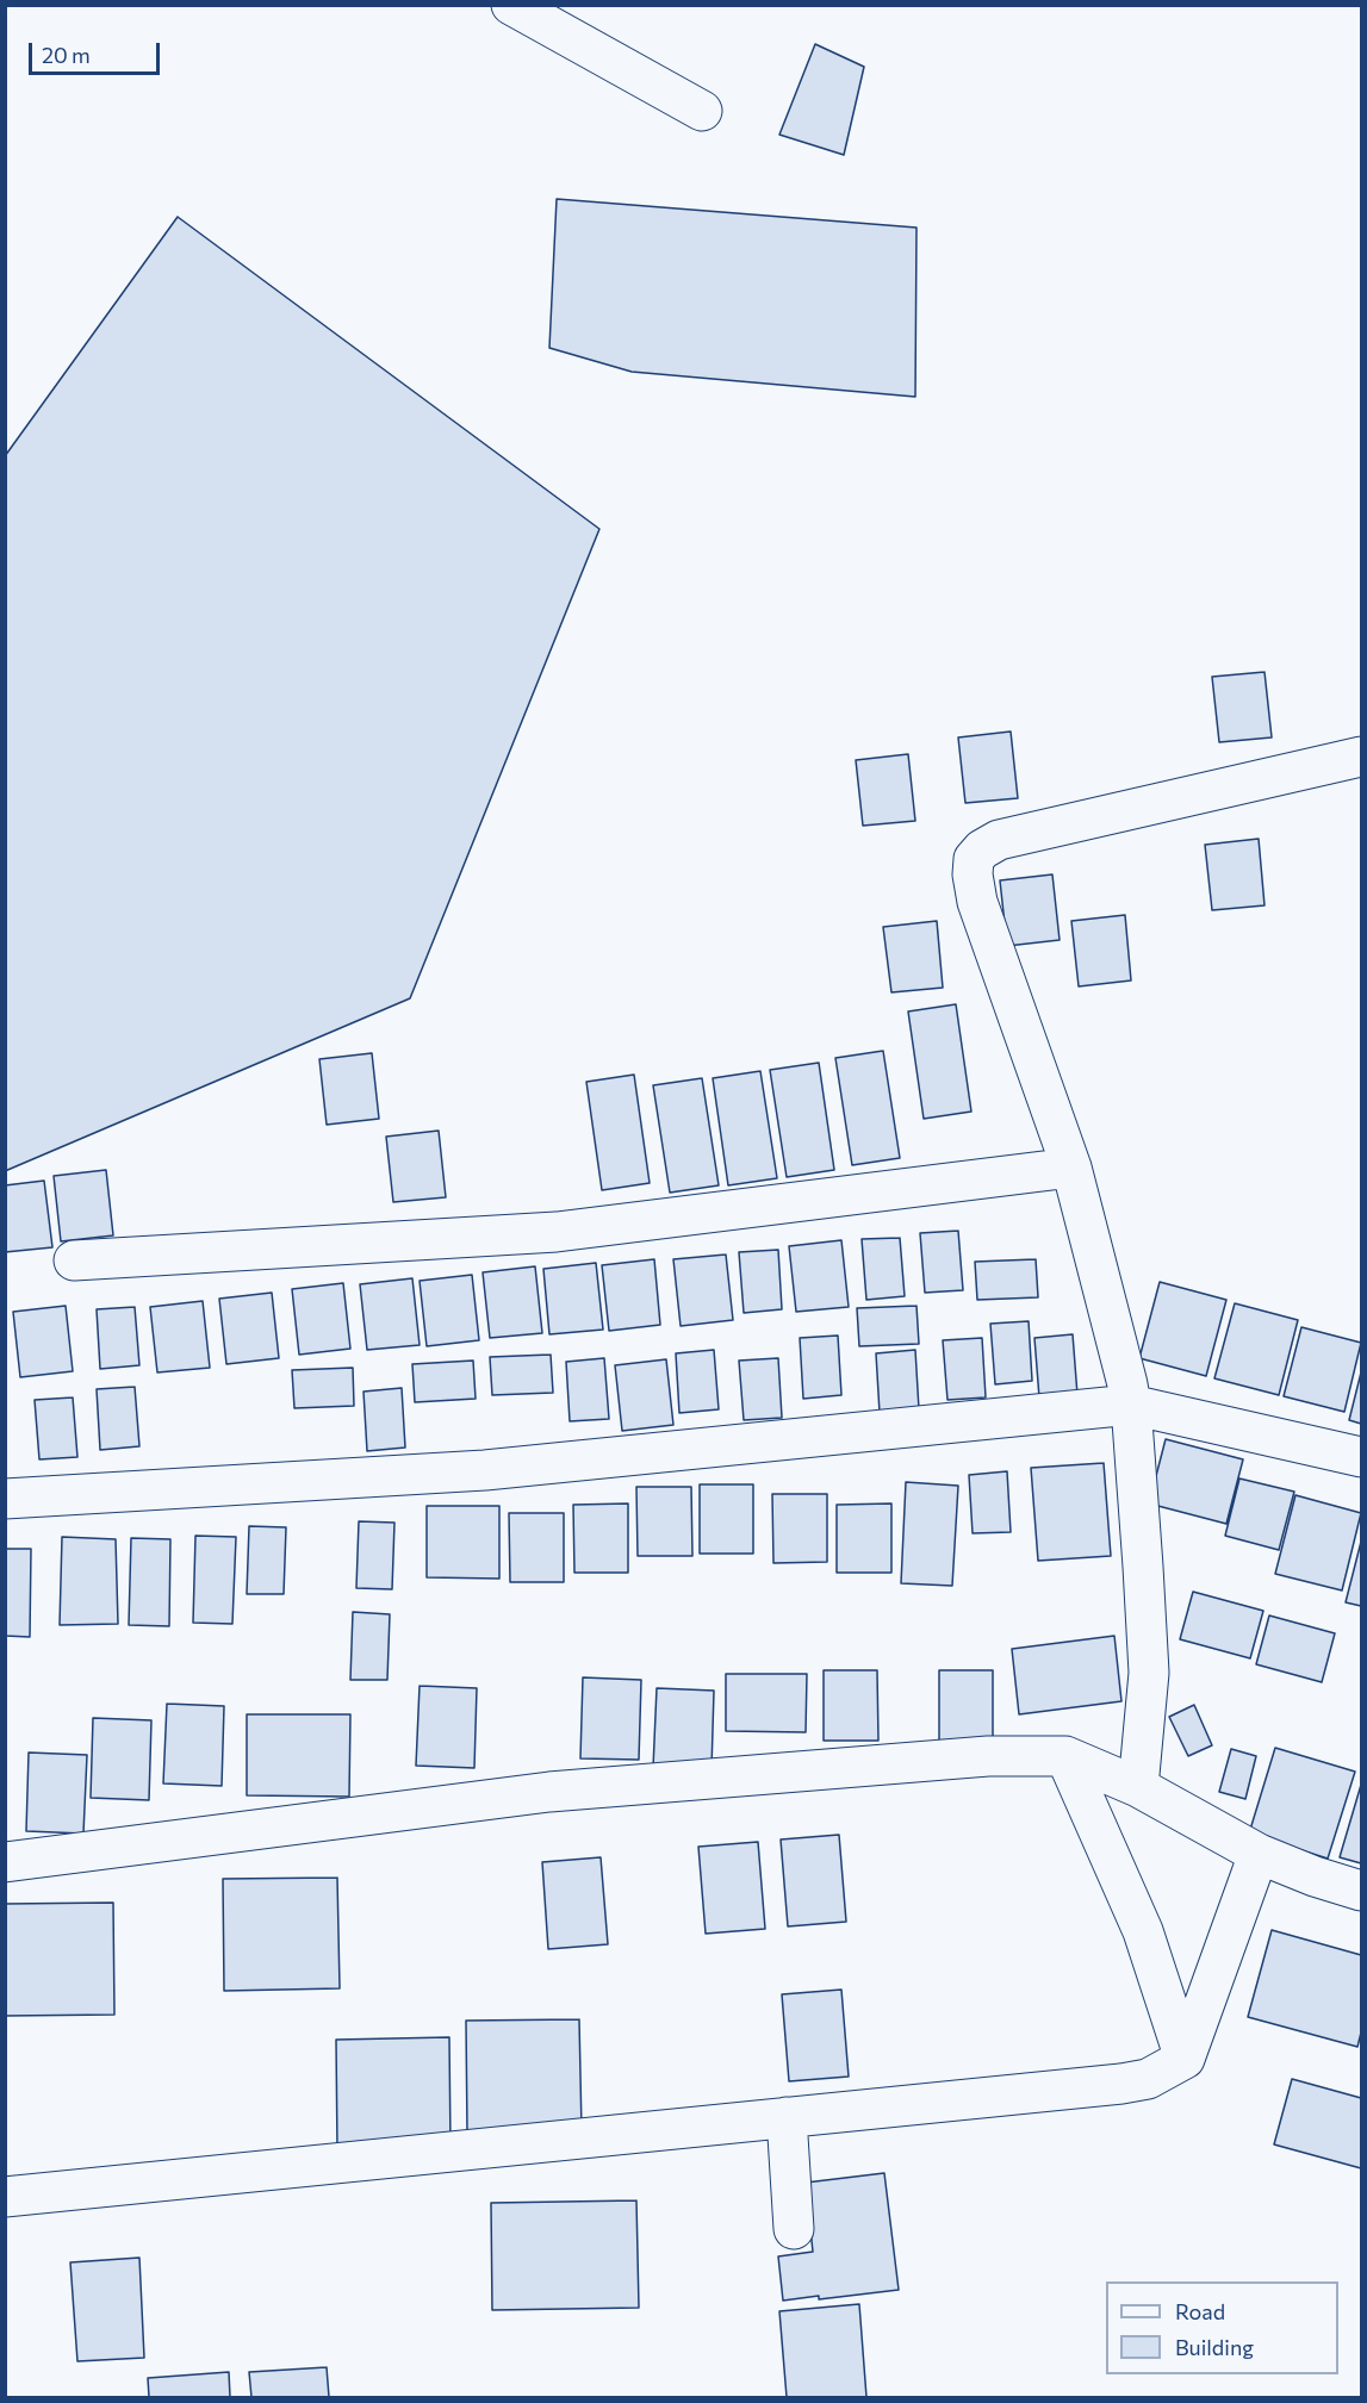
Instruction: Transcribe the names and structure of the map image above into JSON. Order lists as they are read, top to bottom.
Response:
{
  "legend": ["Road", "Building"],
  "scale_bar": "20 m"
}
